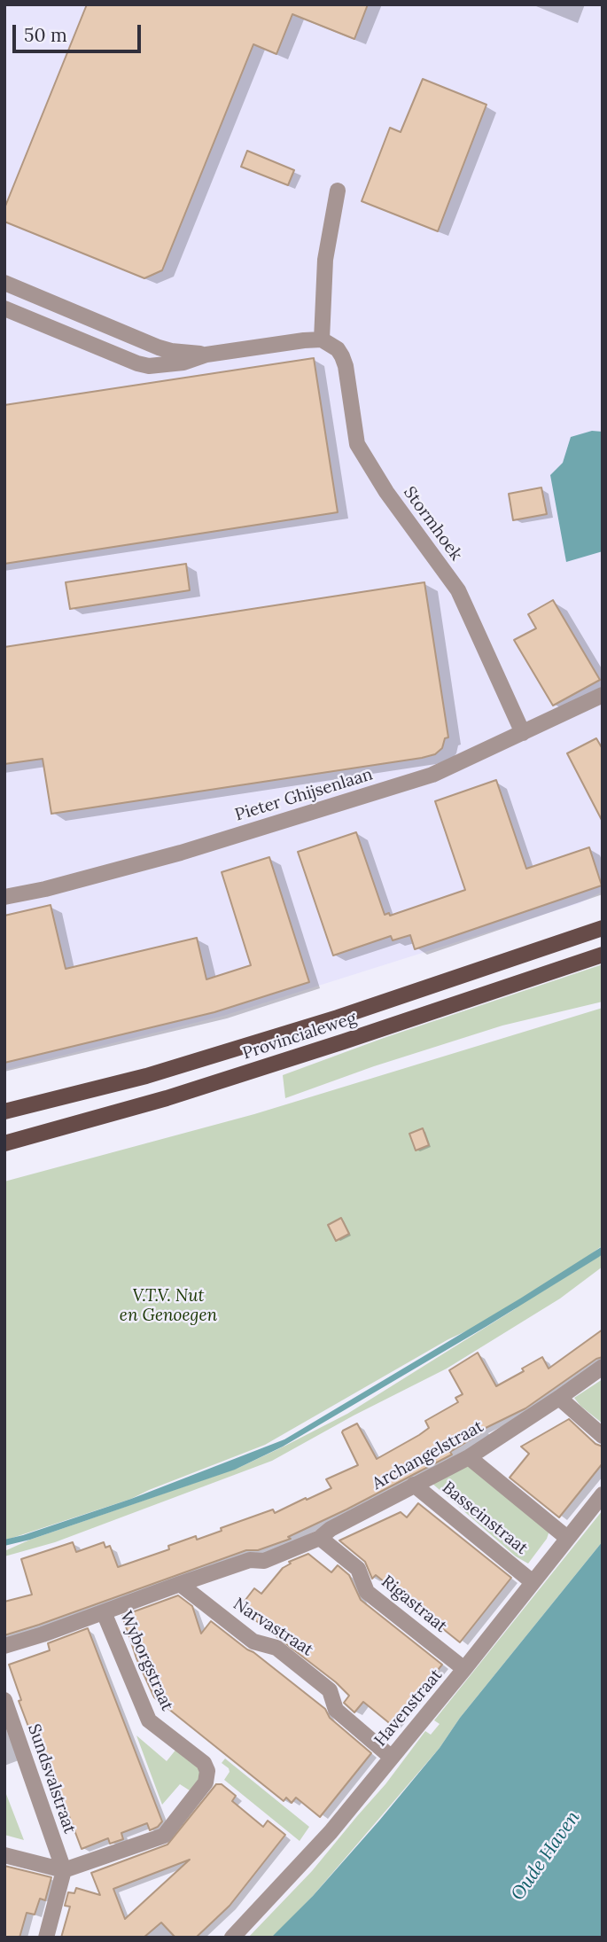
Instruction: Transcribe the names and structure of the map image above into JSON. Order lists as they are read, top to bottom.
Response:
{
  "streets": {
    "main road": ["Provincialeweg"],
    "street": [
      "Stormhoek",
      "Pieter Ghijsenlaan",
      "Archangelstraat",
      "Basseinstraat",
      "Rigastraat",
      "Narvastraat",
      "Wyborgstraat",
      "Havenstraat",
      "Sundsvalstraat"
    ]
  },
  "crossings": [
    ["Stormhoek", "Pieter Ghijsenlaan"],
    ["Archangelstraat", "Basseinstraat"],
    ["Archangelstraat", "Rigastraat"],
    ["Archangelstraat", "Narvastraat"],
    ["Archangelstraat", "Wyborgstraat"],
    ["Basseinstraat", "Havenstraat"],
    ["Rigastraat", "Havenstraat"],
    ["Narvastraat", "Havenstraat"],
    ["Wyborgstraat", "Sundsvalstraat"]
  ],
  "water": ["Oude Haven"],
  "parks": ["V.T.V. Nut en Genoegen"],
  "scale_bar": "50 m"
}
